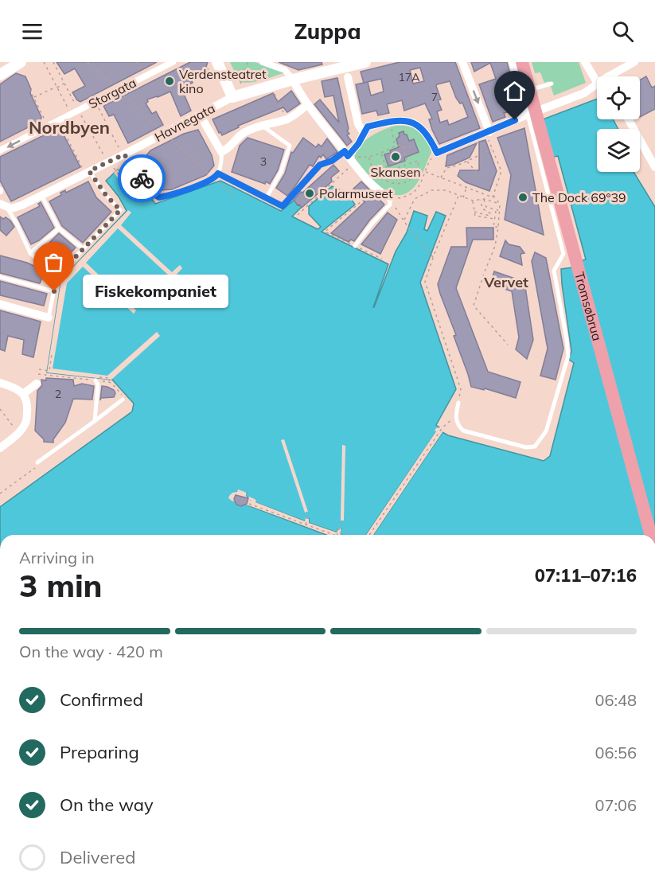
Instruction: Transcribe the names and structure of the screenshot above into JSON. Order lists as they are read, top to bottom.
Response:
{
  "streets": {
    "main road": ["Tromsøbrua"],
    "street": ["Storgata", "Havnegata"]
  },
  "districts": ["Nordbyen", "Vervet"],
  "places": [
    "Verdensteatret kino",
    "Skansen",
    "Polarmuseet",
    "The Dock 69°39",
    "Fiskekompaniet"
  ],
  "house_numbers": [
    "17A",
    "7",
    "3",
    "2"
  ],
  "page": {
    "header": "Zuppa",
    "bubble": "Fiskekompaniet",
    "heading": ["3 min", "Arriving in", "07:11–07:16"],
    "bar": "On the way · 420 m",
    "list": [
      ["Confirmed", "06:48"],
      ["Preparing", "06:56"],
      ["On the way", "07:06"],
      "Delivered"
    ]
  }
}
